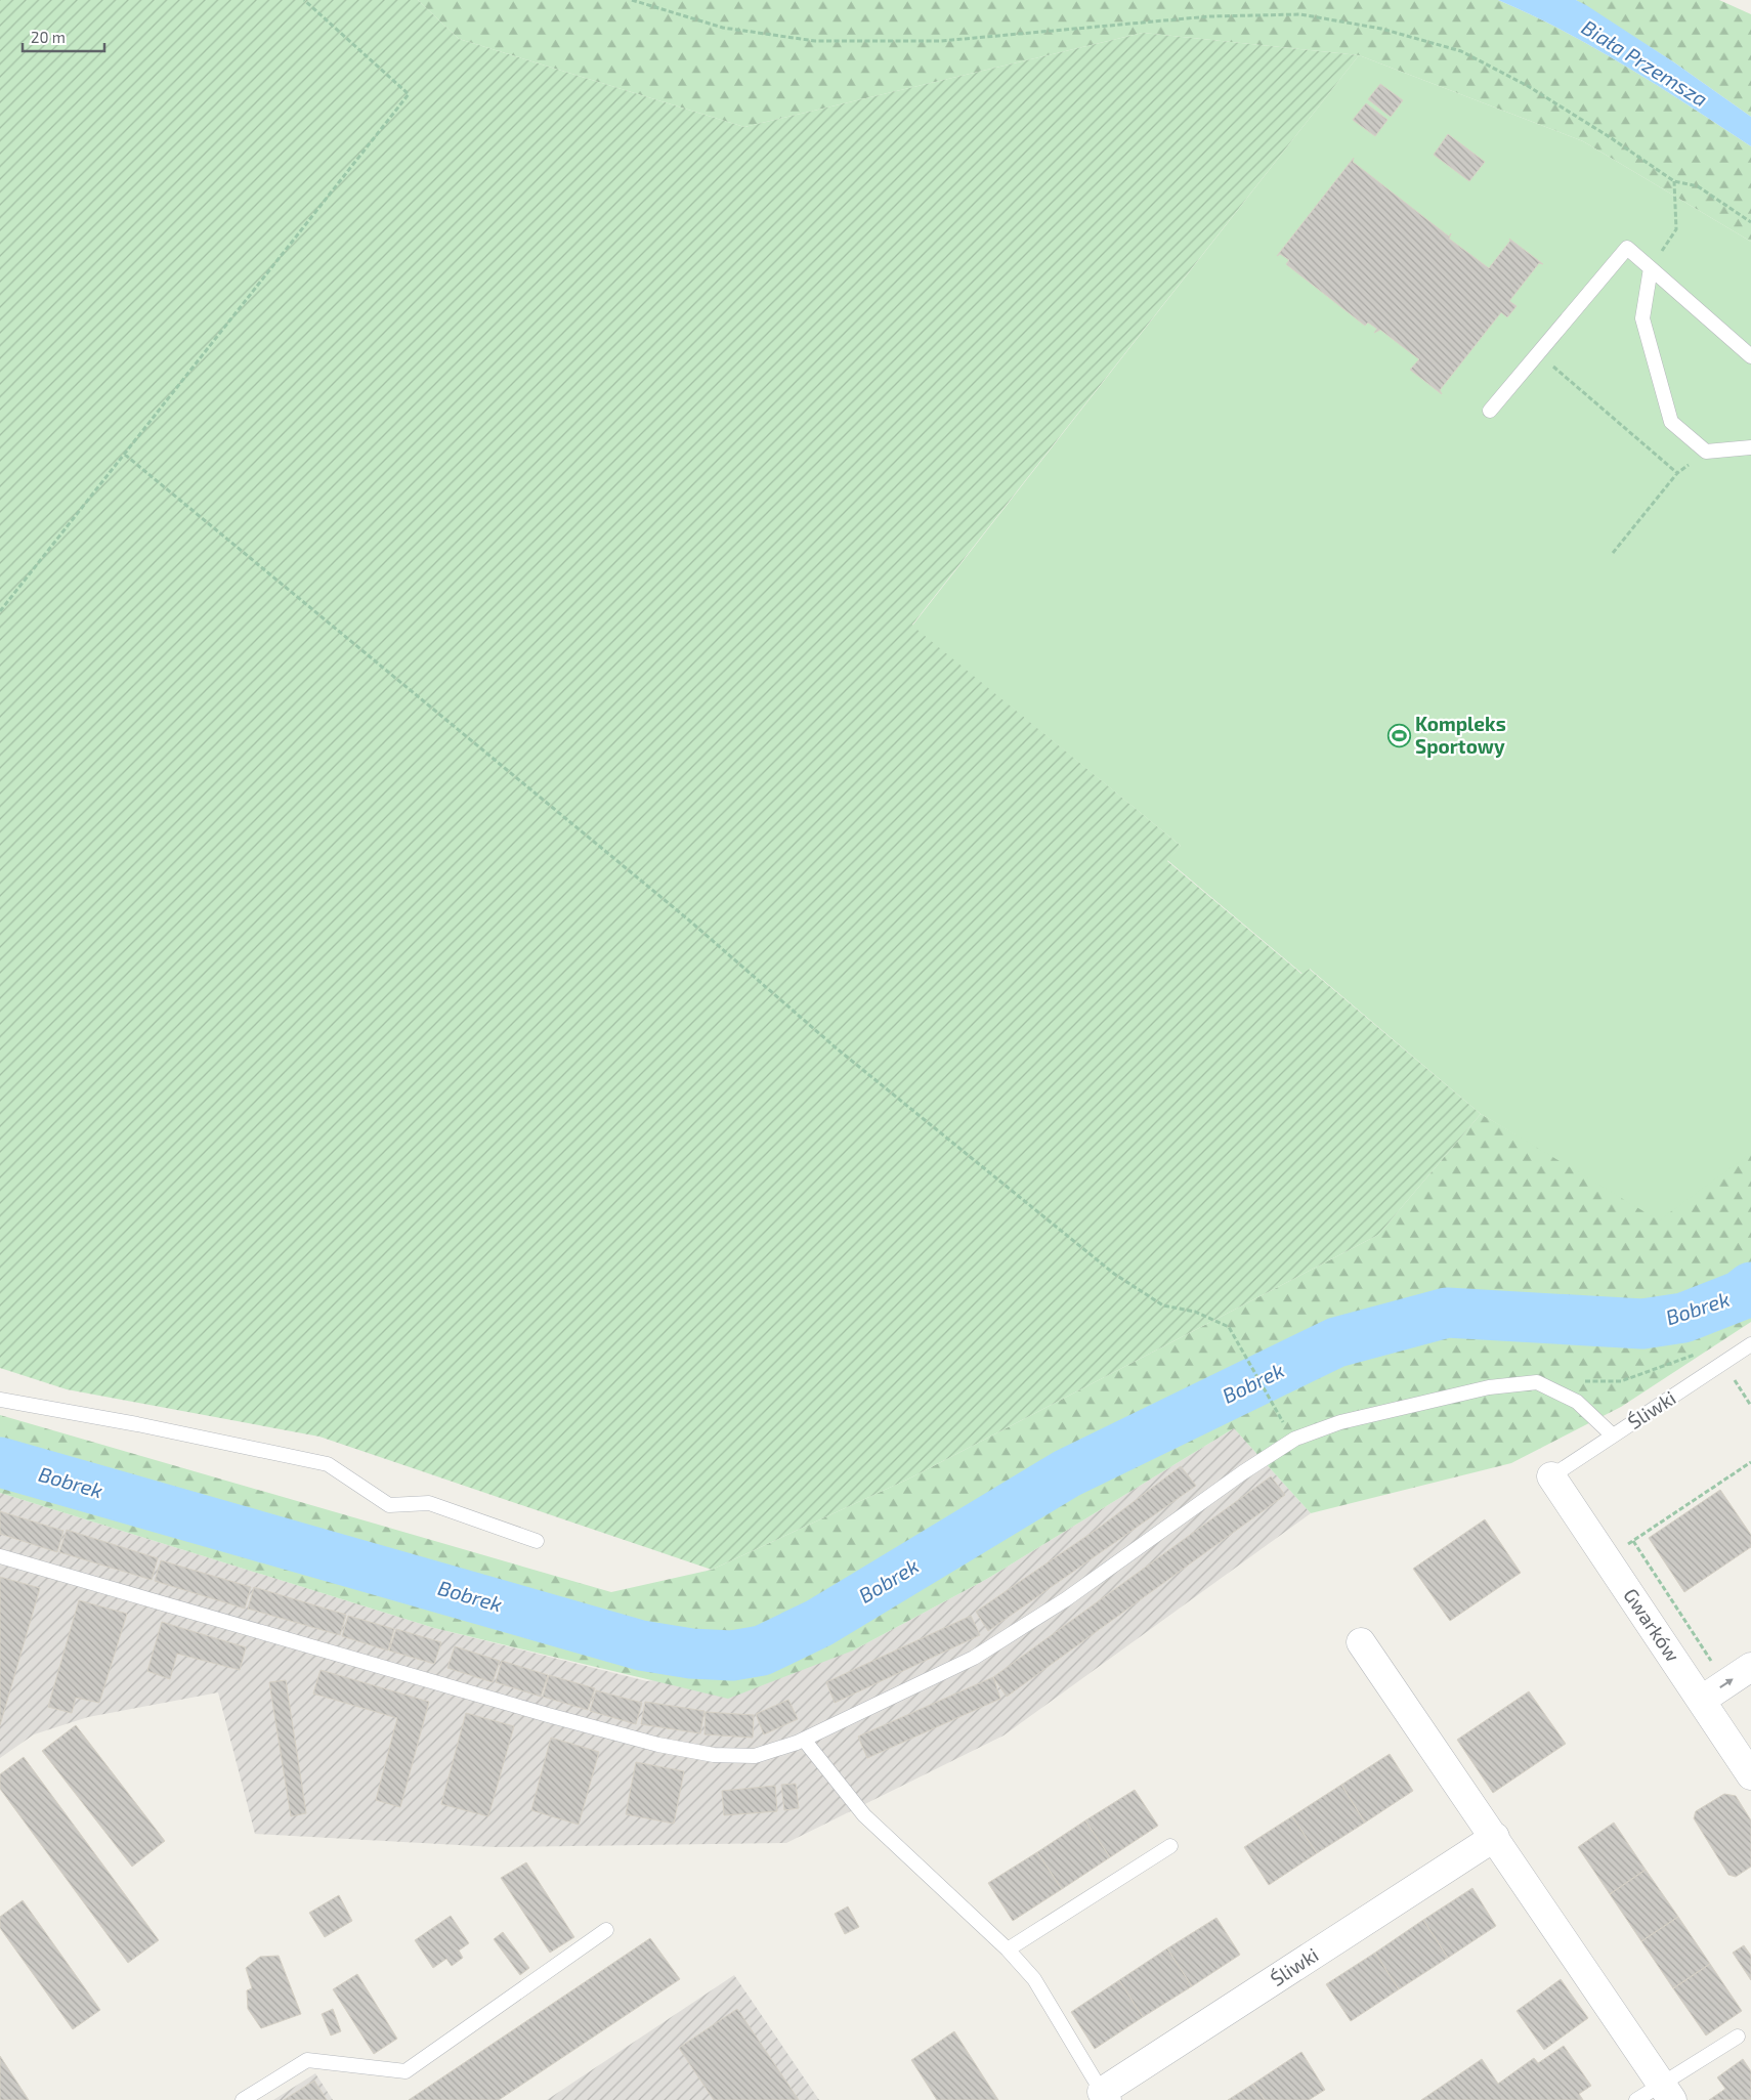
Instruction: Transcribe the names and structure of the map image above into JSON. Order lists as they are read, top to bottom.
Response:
{
  "streets": {
    "street": ["Śliwki", "Gwarków"]
  },
  "crossings": [
    ["Śliwki", "Gwarków"]
  ],
  "water": ["Biała Przemsza", "Bobrek"],
  "places": {
    "sports": ["Kompleks Sportowy"]
  },
  "scale_bar": "20 m"
}
